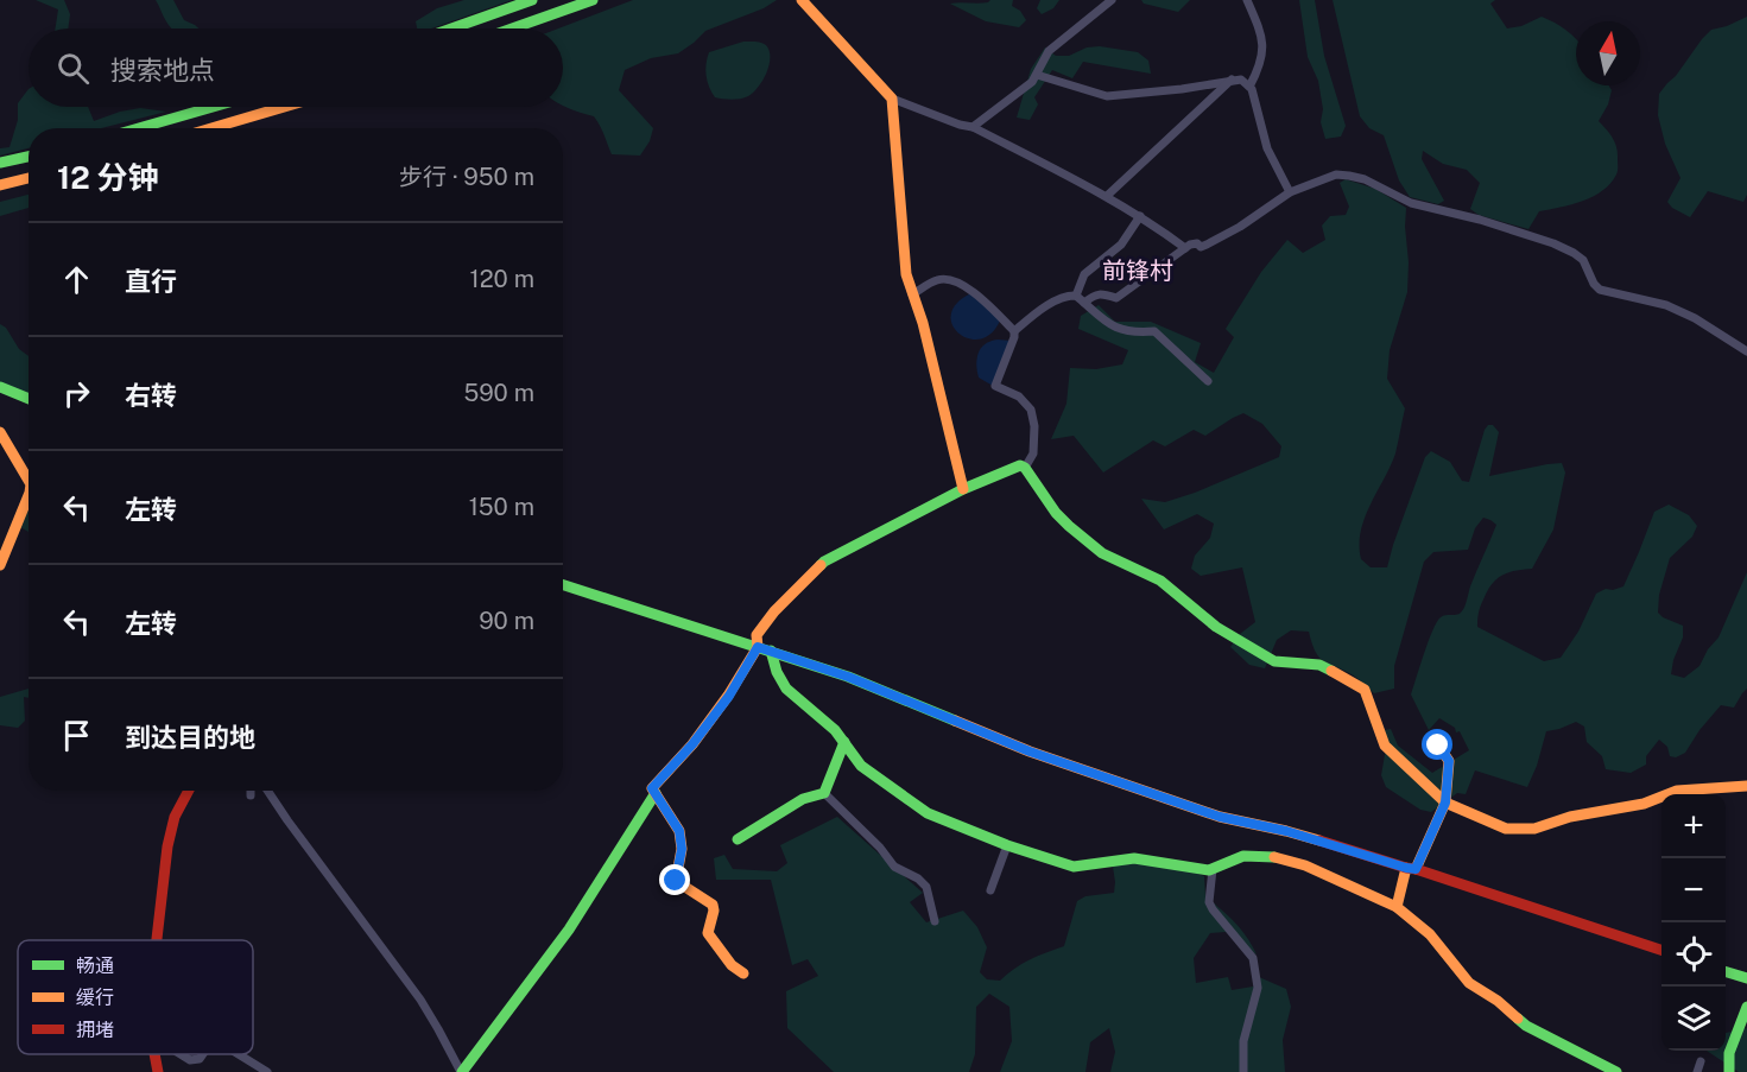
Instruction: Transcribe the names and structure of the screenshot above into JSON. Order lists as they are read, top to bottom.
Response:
{
  "districts": ["前锋村"],
  "legend": ["畅通", "缓行", "拥堵"],
  "north": "top",
  "page": {
    "search": "搜索地点",
    "heading": ["12 分钟", "步行 · 950 m"],
    "list": [
      ["直行", "120 m"],
      ["右转", "590 m"],
      ["左转", "150 m"],
      ["左转", "90 m"],
      "到达目的地"
    ],
    "map_buttons": ["+", "−"]
  }
}
